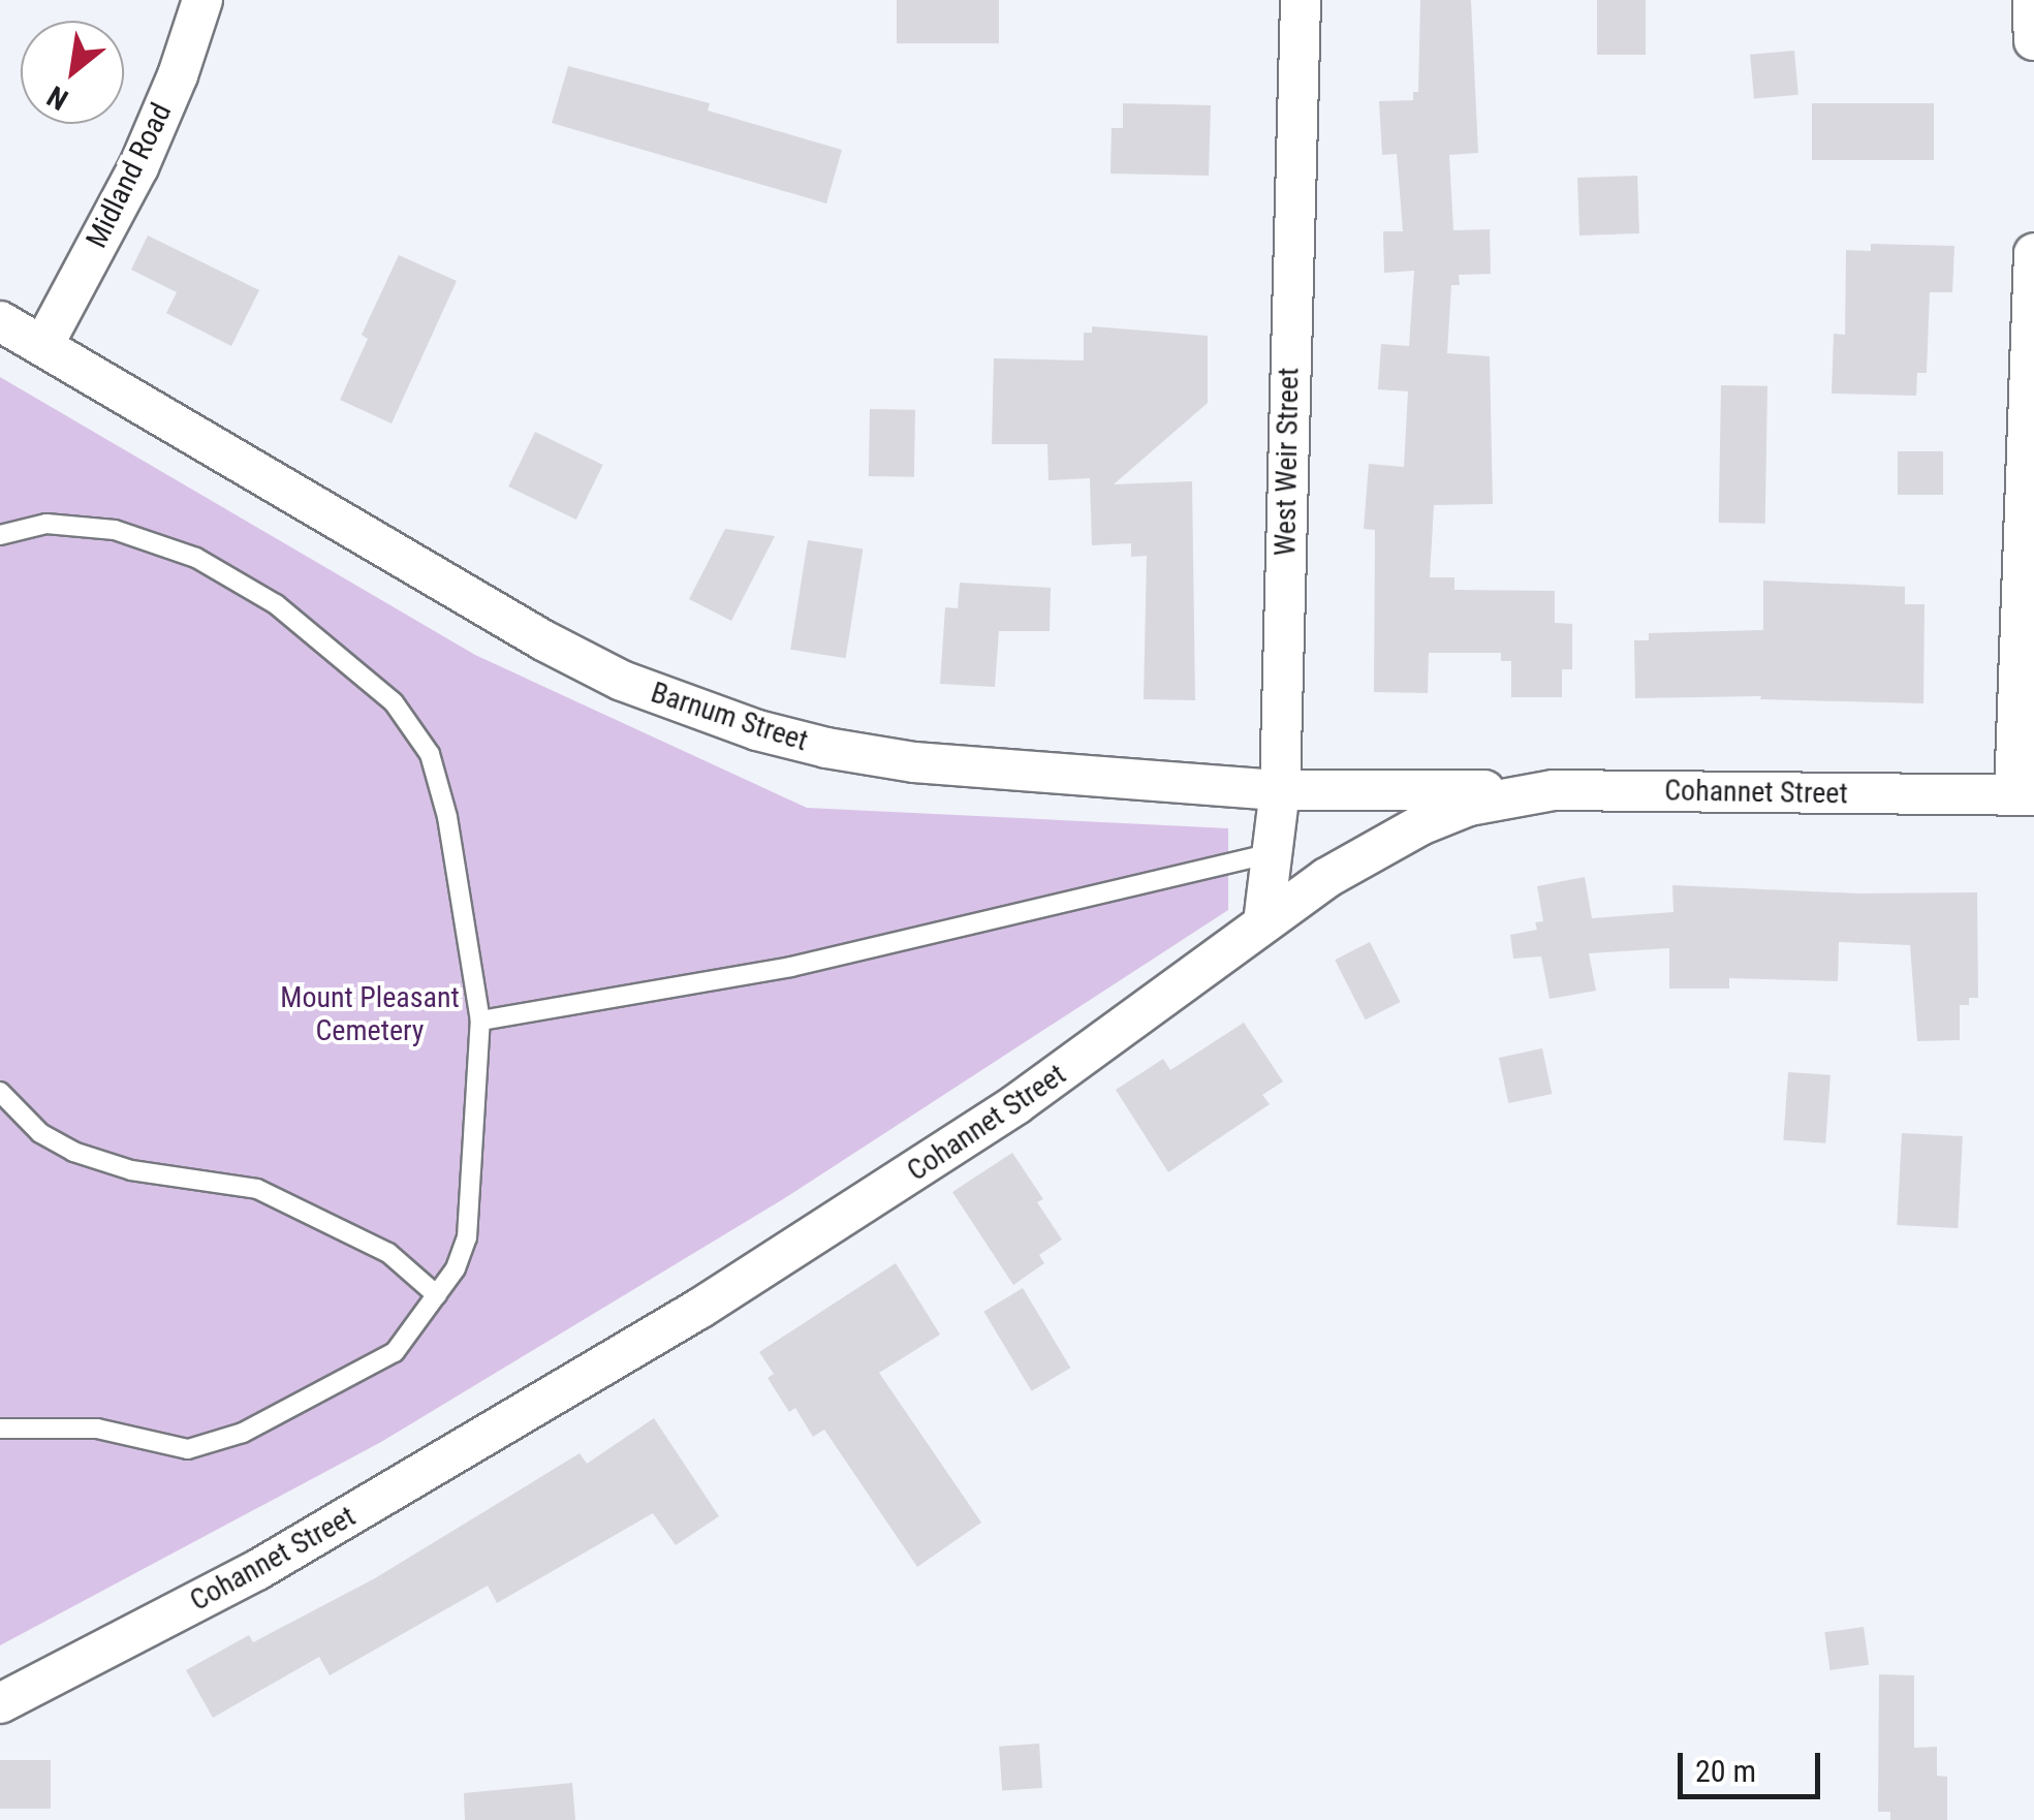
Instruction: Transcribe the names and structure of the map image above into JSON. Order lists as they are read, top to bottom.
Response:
{
  "streets": {
    "street": [
      "Midland Road",
      "West Weir Street",
      "Barnum Street",
      "Cohannet Street"
    ]
  },
  "crossings": [
    ["Midland Road", "Barnum Street"],
    ["West Weir Street", "Barnum Street"],
    ["West Weir Street", "Cohannet Street"],
    ["Barnum Street", "Cohannet Street"]
  ],
  "parks": ["Mount Pleasant Cemetery"],
  "scale_bar": "20 m",
  "north": "bottom left"
}
